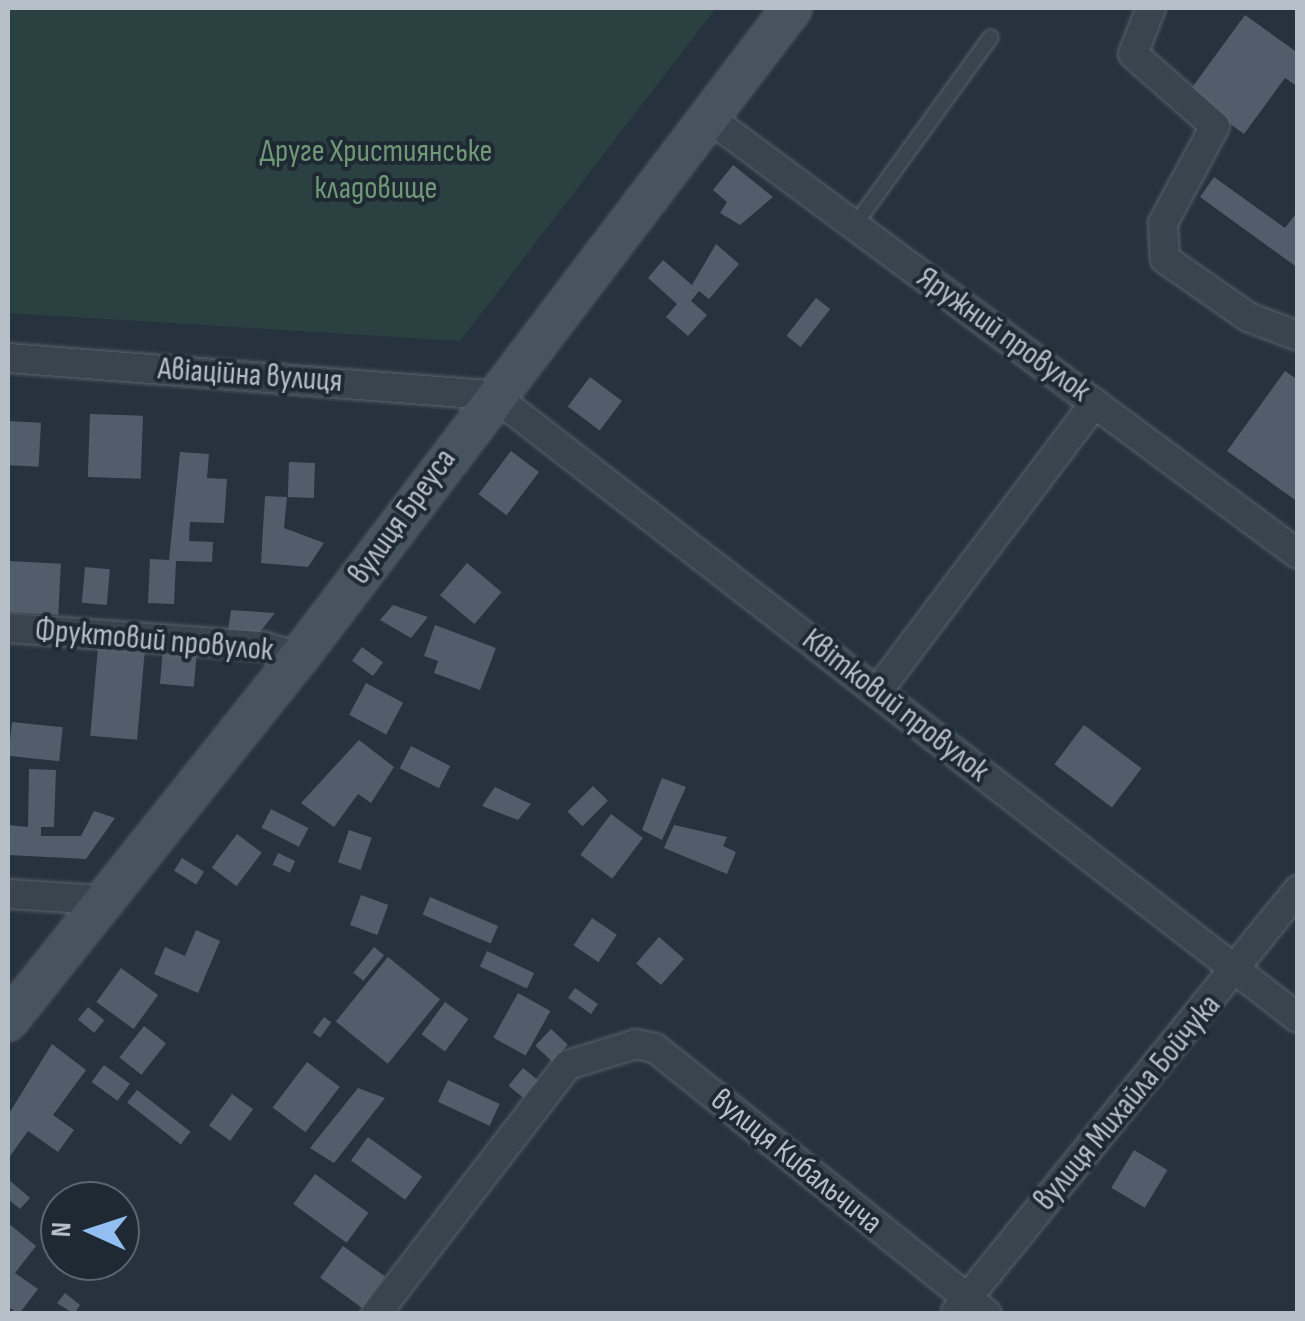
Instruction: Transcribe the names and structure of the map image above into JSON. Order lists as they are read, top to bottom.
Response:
{
  "streets": {
    "street": [
      "Яружний провулок",
      "Авіаційна вулиця",
      "вулиця Бреуса",
      "Фруктовий провулок",
      "Квітковий провулок",
      "вулиця Михайла Бойчука",
      "вулиця Кибальчича"
    ]
  },
  "crossings": [
    ["Яружний провулок", "вулиця Бреуса"],
    ["Авіаційна вулиця", "вулиця Бреуса"],
    ["Авіаційна вулиця", "Квітковий провулок"],
    ["вулиця Бреуса", "Фруктовий провулок"],
    ["вулиця Бреуса", "Квітковий провулок"],
    ["Квітковий провулок", "вулиця Михайла Бойчука"],
    ["вулиця Михайла Бойчука", "вулиця Кибальчича"]
  ],
  "parks": ["Друге Християнське кладовище"],
  "north": "left"
}
